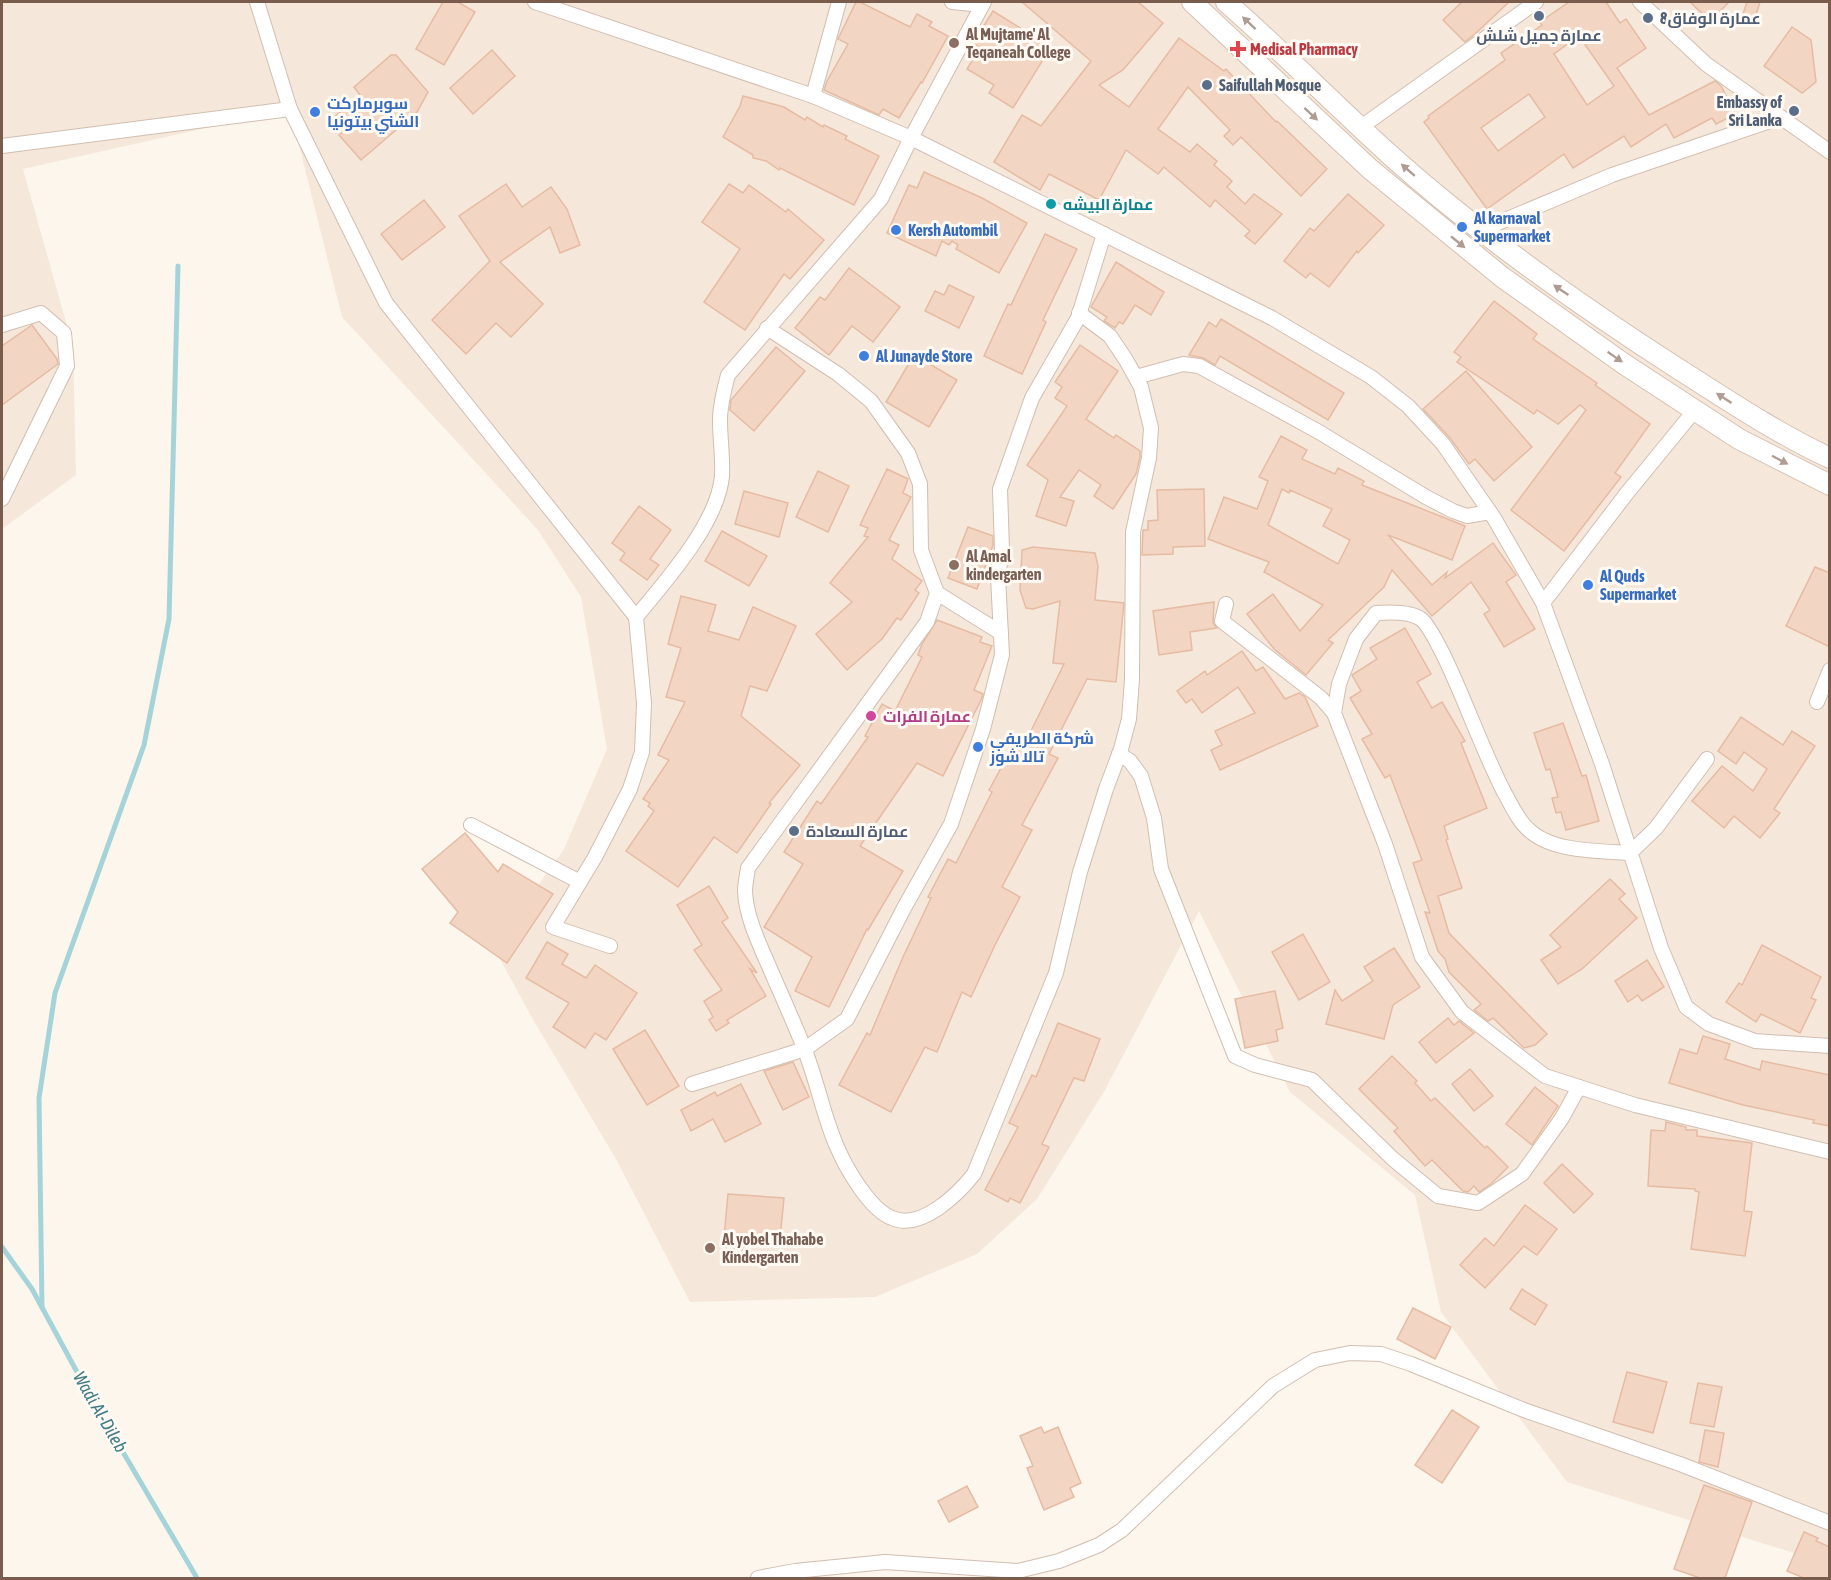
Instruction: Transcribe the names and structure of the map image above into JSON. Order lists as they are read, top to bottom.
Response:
{
  "water": ["Wadi Al-Dileb"],
  "places": {
    "other": [
      "عمارة جميل شلش",
      "عمارة الوفاق8",
      "Al Mujtame' Al Teqaneah College",
      "Saifullah Mosque",
      "Embassy of Sri Lanka",
      "سوبرماركت الشني بيتونيا",
      "عمارة البيشه",
      "Al karnaval Supermarket",
      "Kersh Autombil",
      "Al Junayde Store",
      "Al Amal kindergarten",
      "Al Quds Supermarket",
      "عمارة الفرات",
      "شركة الطريفي تالا شوز",
      "عمارة السعادة",
      "Al yobel Thahabe Kindergarten"
    ],
    "health": ["Medisal Pharmacy"]
  }
}
